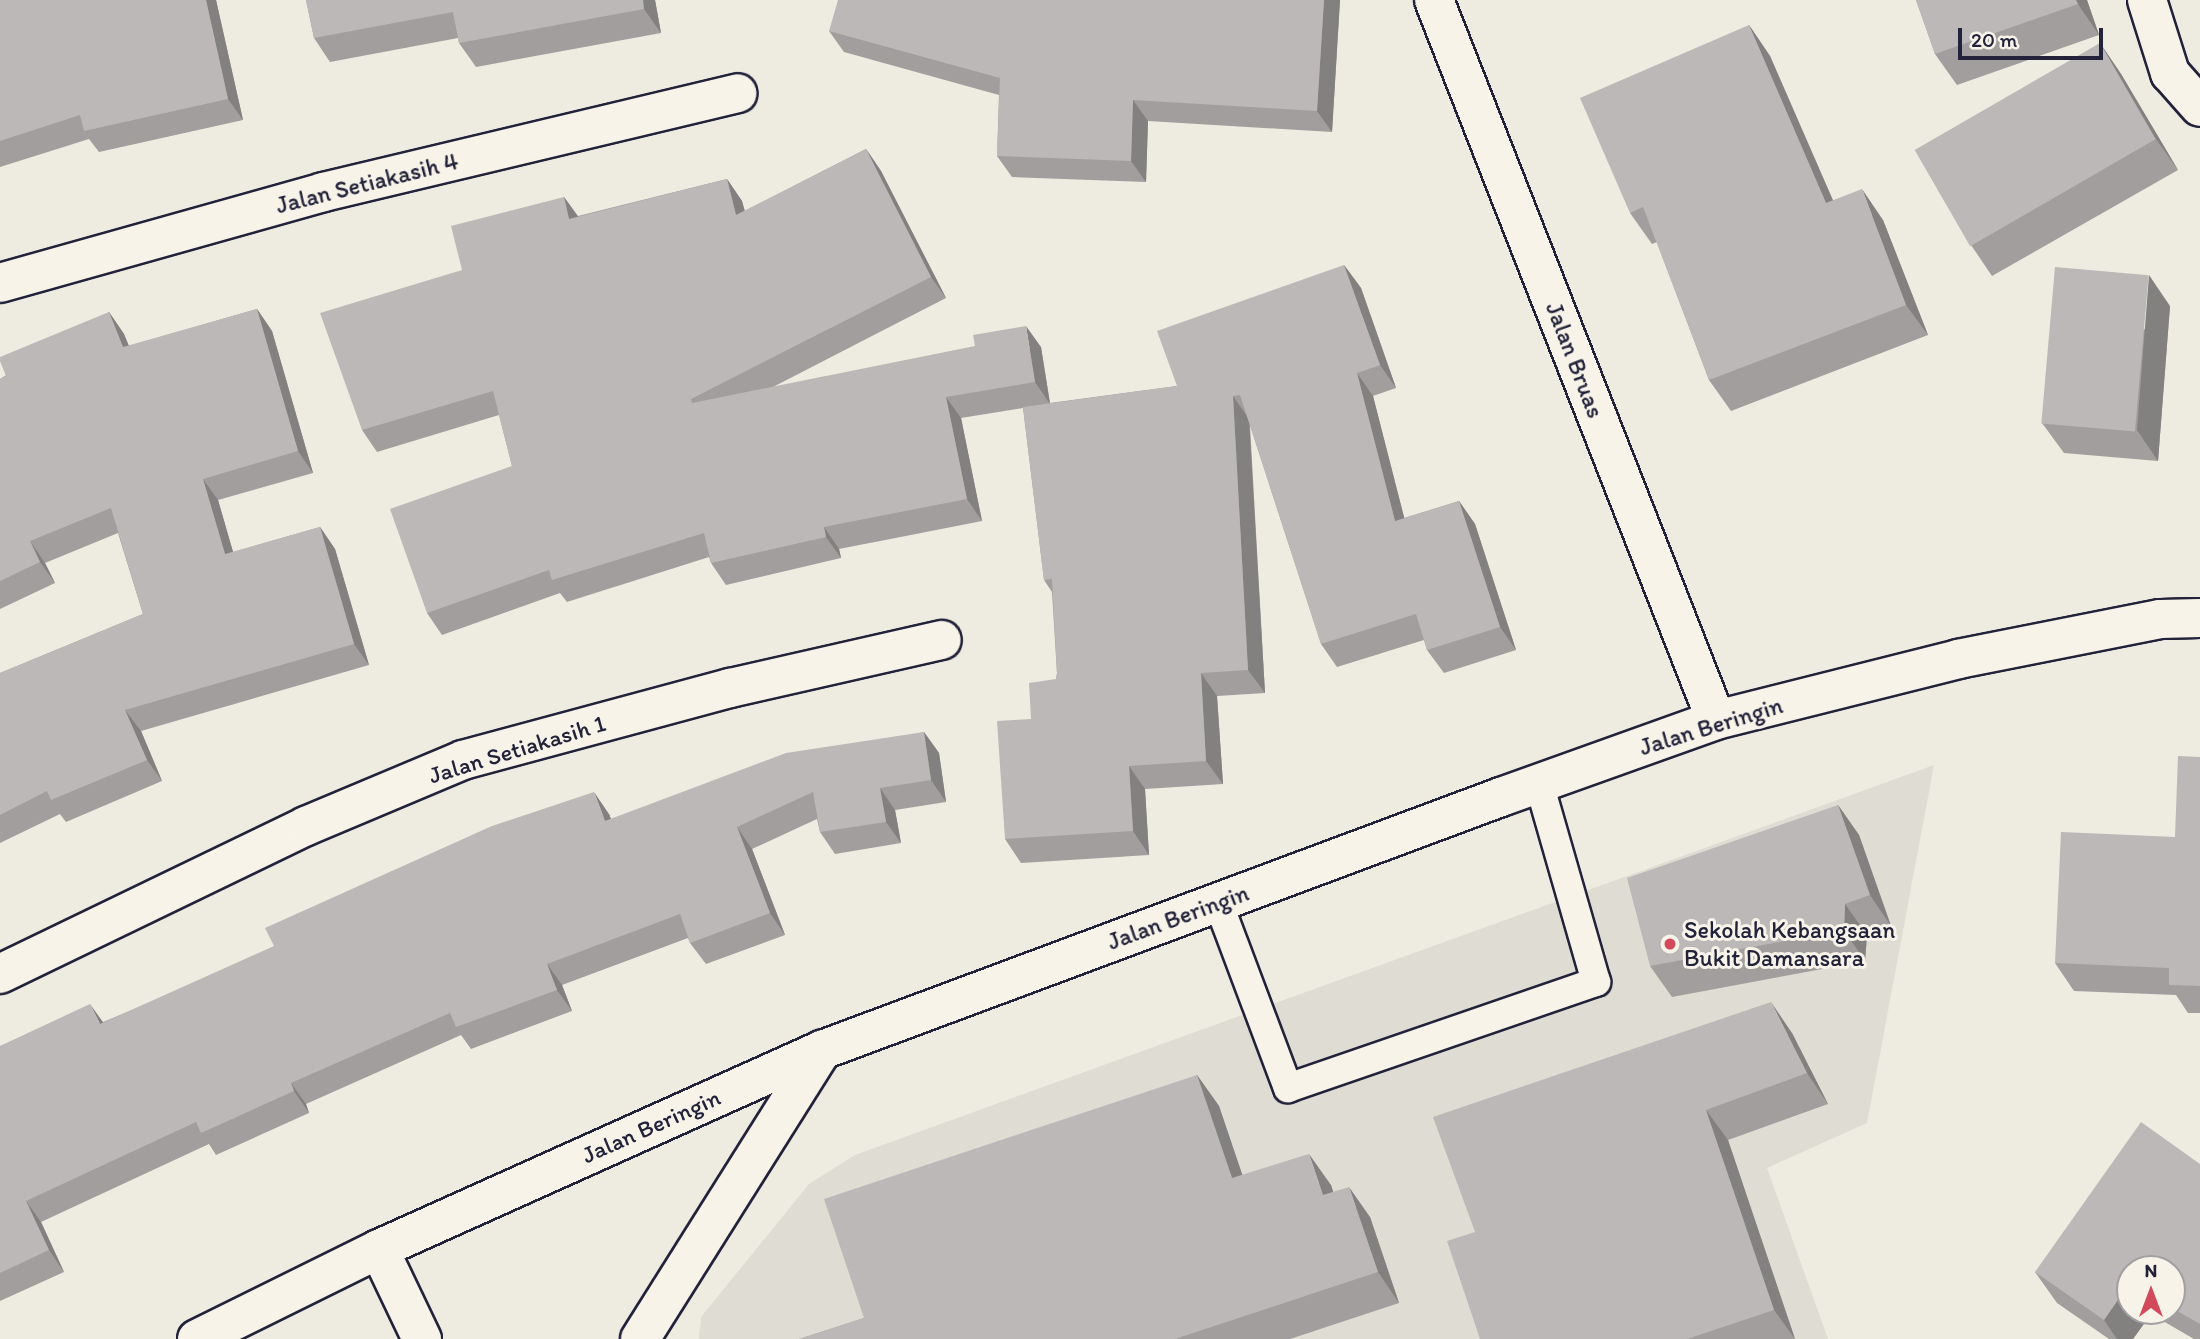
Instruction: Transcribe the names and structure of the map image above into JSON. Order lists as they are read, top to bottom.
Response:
{
  "streets": {
    "street": [
      "Jalan Setiakasih 4",
      "Jalan Bruas",
      "Jalan Beringin",
      "Jalan Setiakasih 1"
    ]
  },
  "crossings": [
    ["Jalan Bruas", "Jalan Beringin"]
  ],
  "places": ["Sekolah Kebangsaan Bukit Damansara"],
  "scale_bar": "20 m",
  "north": "top"
}
